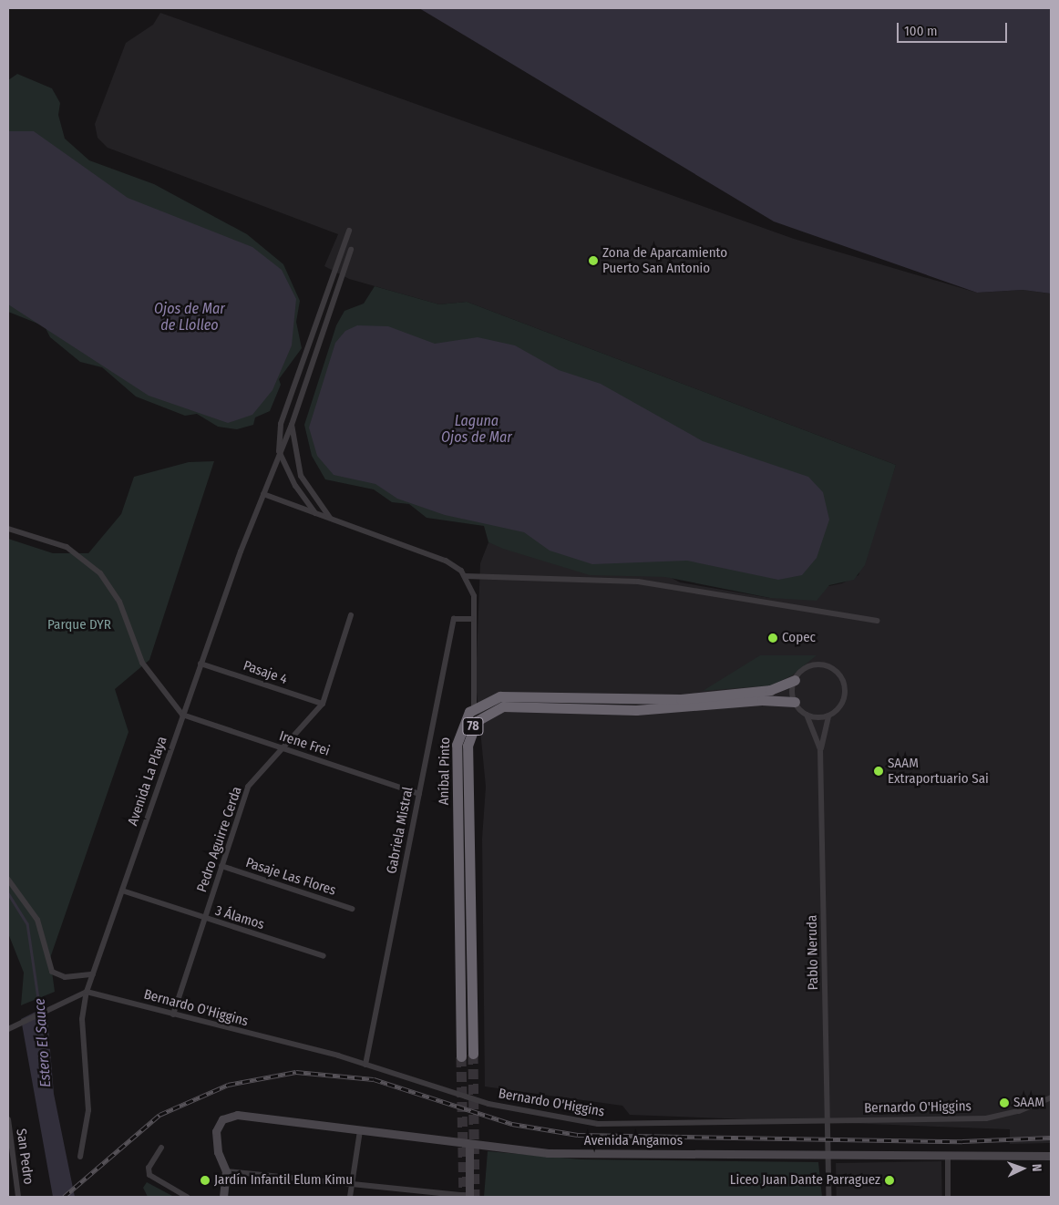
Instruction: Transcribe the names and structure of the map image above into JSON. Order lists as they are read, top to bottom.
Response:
{
  "streets": {
    "highway": ["78", "Aníbal Pinto"],
    "street": [
      "Pasaje 4",
      "Irene Frei",
      "Avenida La Playa",
      "Gabriela Mistral",
      "Pedro Aguirre Cerda",
      "Pasaje Las Flores",
      "3 Álamos",
      "Pablo Neruda",
      "Bernardo O'Higgins",
      "Avenida Angamos",
      "San Pedro"
    ]
  },
  "crossings": [
    ["Pasaje 4", "Avenida La Playa"],
    ["Pasaje 4", "Pedro Aguirre Cerda"],
    ["78", "Aníbal Pinto"],
    ["78", "Pablo Neruda"],
    ["Irene Frei", "Avenida La Playa"],
    ["Irene Frei", "Gabriela Mistral"],
    ["Irene Frei", "Pedro Aguirre Cerda"],
    ["Avenida La Playa", "3 Álamos"],
    ["Avenida La Playa", "Bernardo O'Higgins"],
    ["Gabriela Mistral", "Bernardo O'Higgins"],
    ["Pedro Aguirre Cerda", "Pasaje Las Flores"],
    ["Pedro Aguirre Cerda", "3 Álamos"],
    ["Pedro Aguirre Cerda", "Bernardo O'Higgins"],
    ["Pablo Neruda", "Bernardo O'Higgins"],
    ["Pablo Neruda", "Avenida Angamos"]
  ],
  "water": ["Ojos de Mar de Llolleo", "Laguna Ojos de Mar", "Estero El Sauce"],
  "parks": ["Parque DYR"],
  "places": [
    "Zona de Aparcamiento Puerto San Antonio",
    "Copec",
    "SAAM Extraportuario Sai",
    "SAAM",
    "Jardín Infantil Elum Kimu",
    "Liceo Juan Dante Parraguez"
  ],
  "scale_bar": "100 m",
  "north": "right"
}
